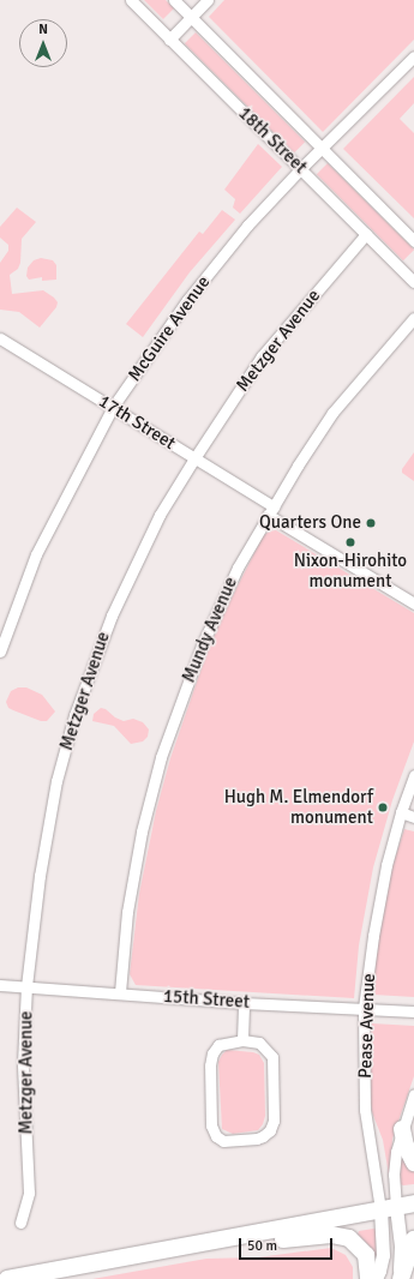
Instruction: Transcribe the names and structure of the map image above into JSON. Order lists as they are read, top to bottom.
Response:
{
  "streets": {
    "street": [
      "18th Street",
      "McGuire Avenue",
      "Metzger Avenue",
      "17th Street",
      "Mundy Avenue",
      "15th Street",
      "Pease Avenue"
    ]
  },
  "crossings": [
    ["18th Street", "McGuire Avenue"],
    ["18th Street", "Metzger Avenue"],
    ["McGuire Avenue", "17th Street"],
    ["Metzger Avenue", "17th Street"],
    ["Metzger Avenue", "15th Street"],
    ["17th Street", "Mundy Avenue"],
    ["Mundy Avenue", "15th Street"],
    ["15th Street", "Pease Avenue"]
  ],
  "places": ["Quarters One", "Nixon-Hirohito monument", "Hugh M. Elmendorf monument"],
  "scale_bar": "50 m",
  "north": "top"
}
